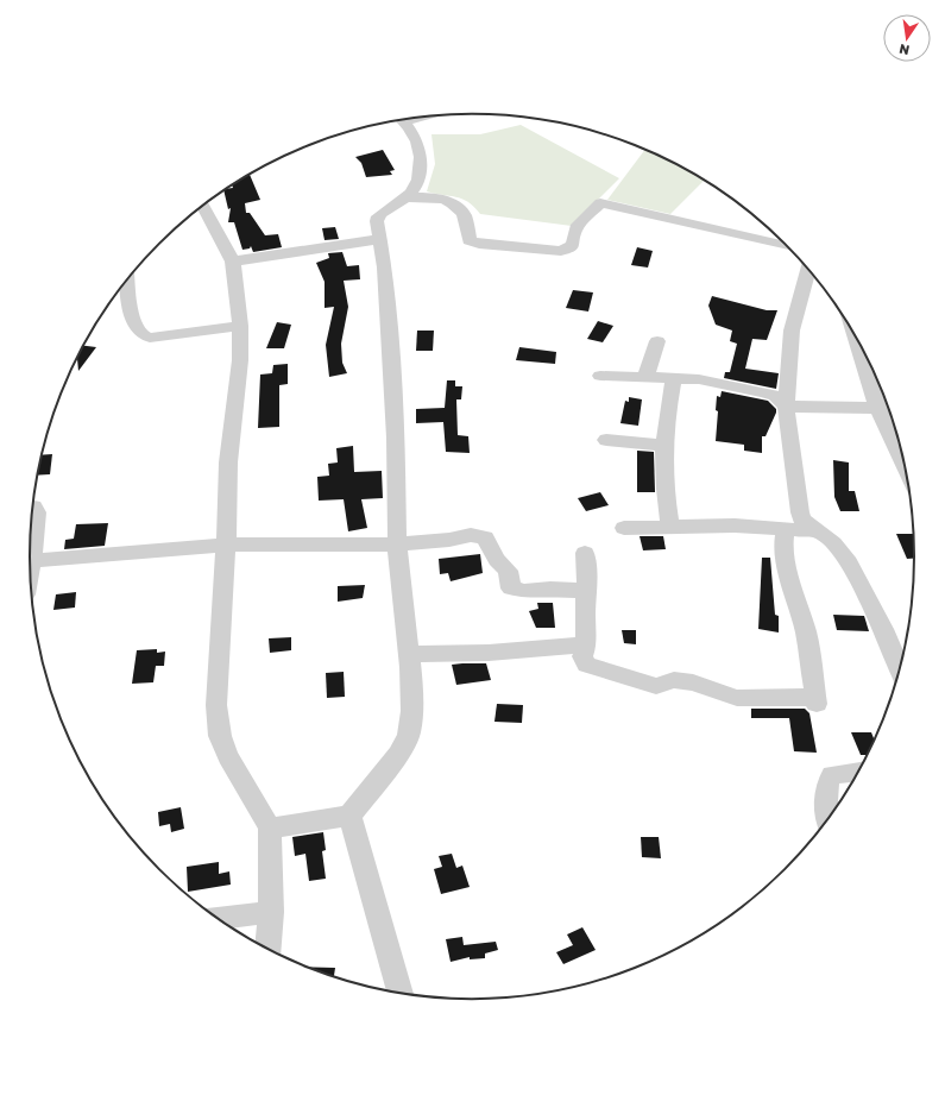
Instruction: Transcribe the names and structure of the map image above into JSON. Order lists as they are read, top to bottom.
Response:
{
  "north": "bottom"
}
